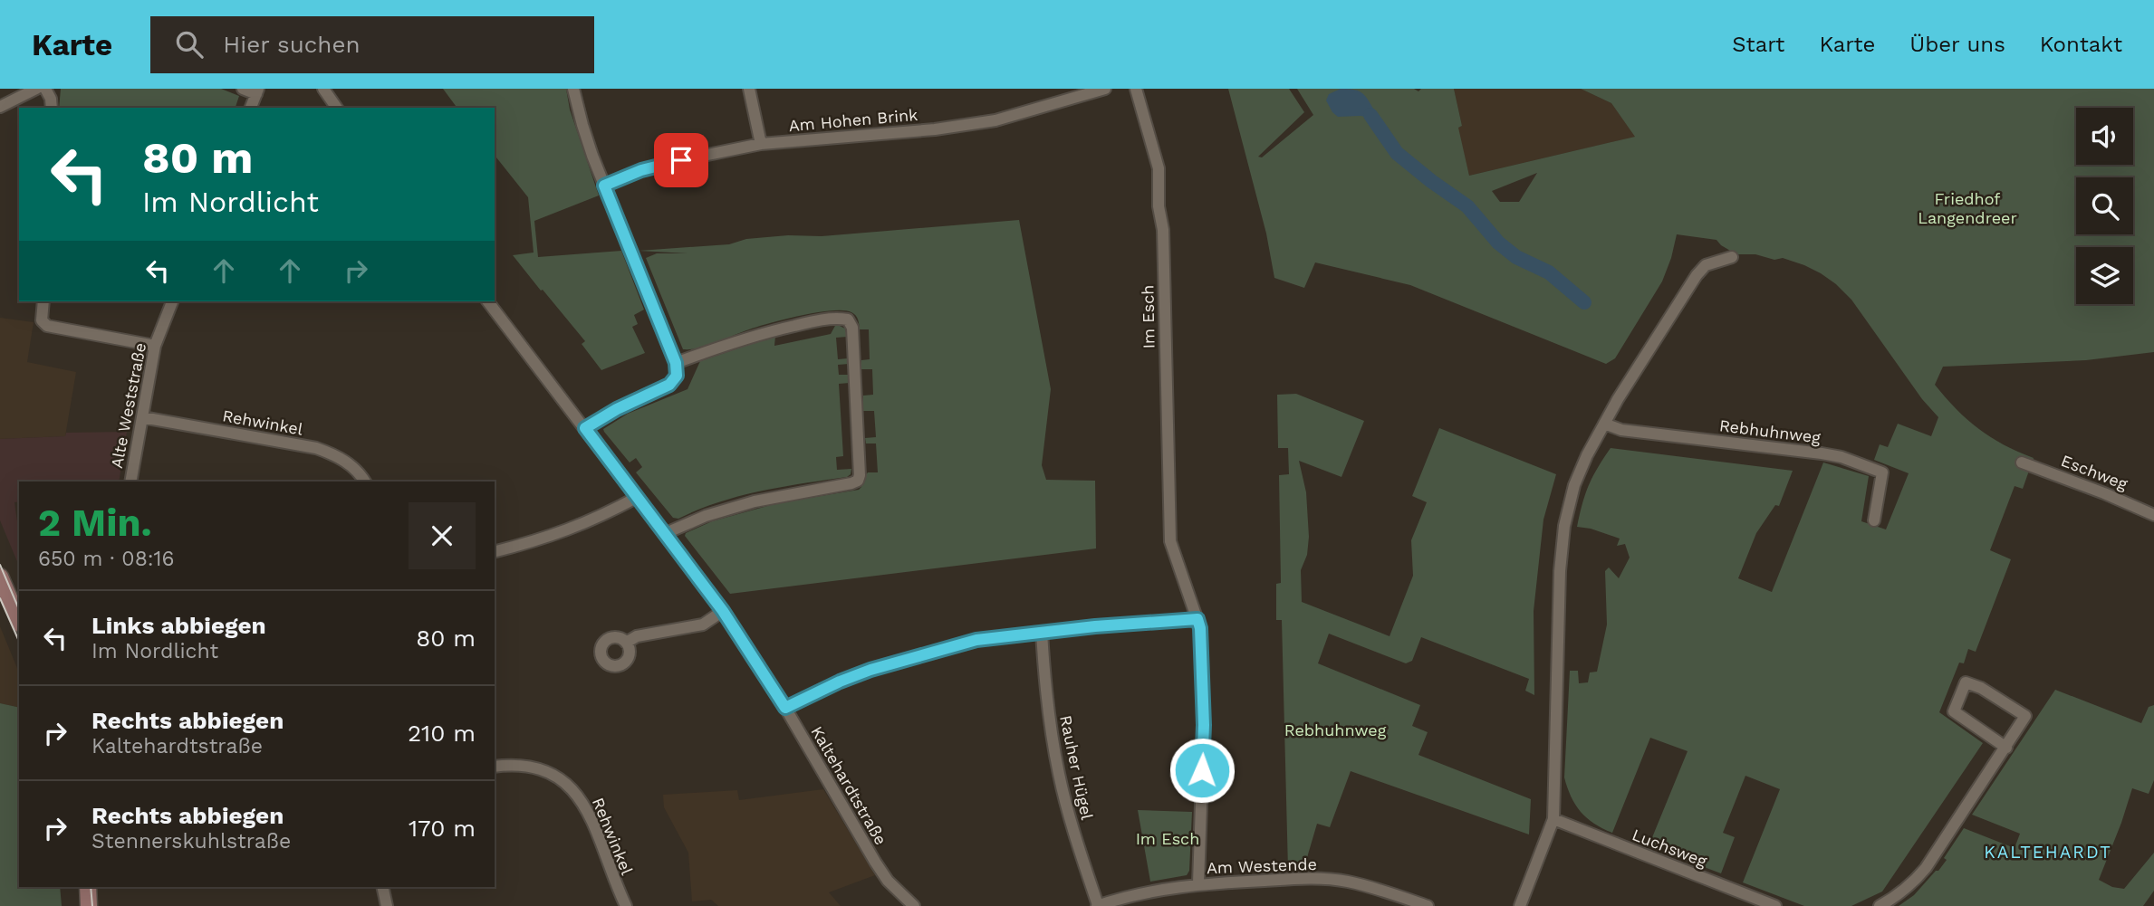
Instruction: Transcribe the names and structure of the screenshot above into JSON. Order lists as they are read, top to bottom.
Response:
{
  "streets": {
    "street": [
      "Am Hohen Brink",
      "Im Esch",
      "Alte Weststraße",
      "Rehwinkel",
      "Rebhuhnweg",
      "Eschweg",
      "Rauher Hügel",
      "Kaltehardtstraße",
      "Luchsweg",
      "Am Westende"
    ]
  },
  "crossings": [
    ["Im Esch", "Am Westende"],
    ["Alte Weststraße", "Rehwinkel"],
    ["Rauher Hügel", "Am Westende"]
  ],
  "districts": ["KALTEHARDT"],
  "parks": ["Friedhof Langendreer", "Rebhuhnweg", "Im Esch"],
  "page": {
    "header": "Karte",
    "search": "Hier suchen",
    "nav": [
      "Start",
      "Karte",
      "Über uns",
      "Kontakt"
    ],
    "turn": ["80 m", "Im Nordlicht"],
    "heading": ["2 Min.", "650 m · 08:16"],
    "list": [
      {
        "name": "Links abbiegen",
        "note": "Im Nordlicht",
        "value": "80 m"
      },
      {
        "name": "Rechts abbiegen",
        "note": "Kaltehardtstraße",
        "value": "210 m"
      },
      {
        "name": "Rechts abbiegen",
        "note": "Stennerskuhlstraße",
        "value": "170 m"
      }
    ]
  }
}
